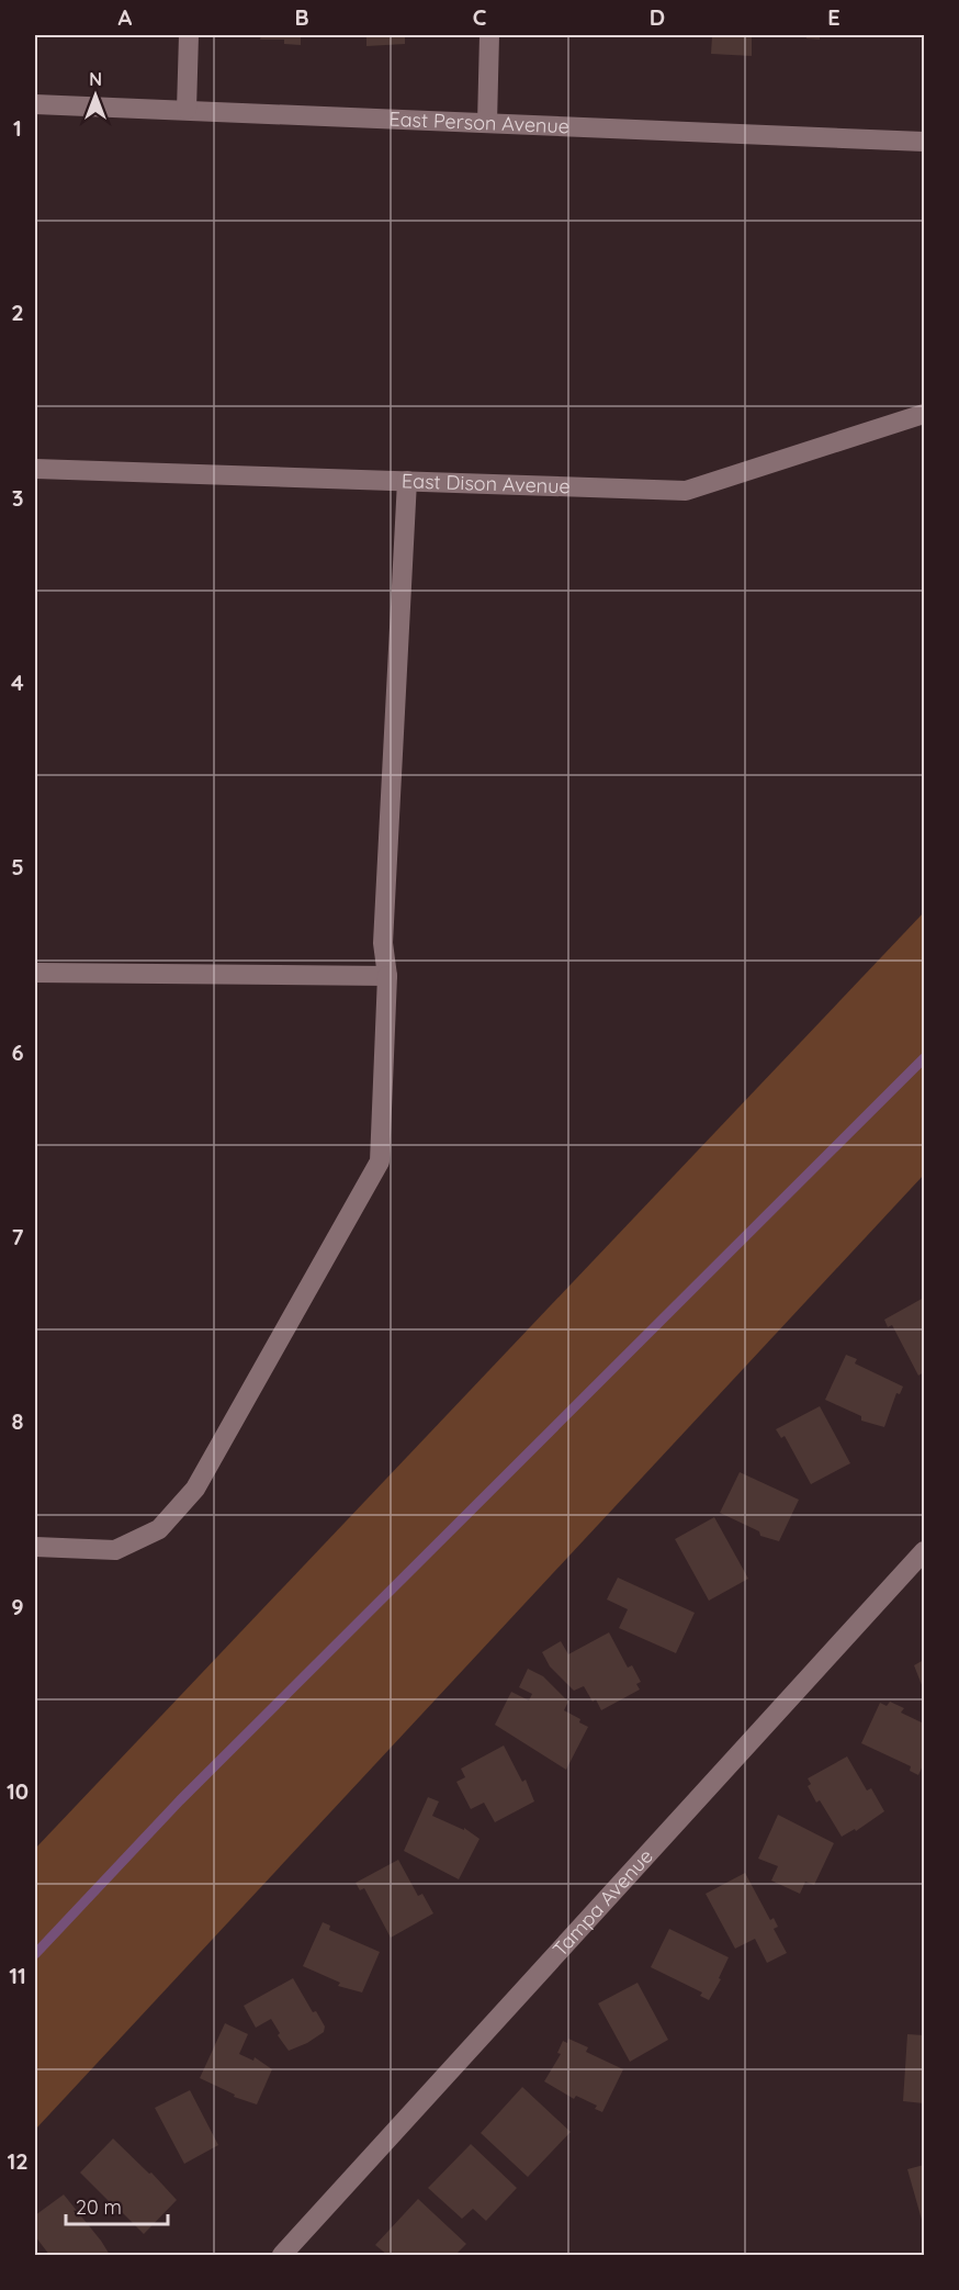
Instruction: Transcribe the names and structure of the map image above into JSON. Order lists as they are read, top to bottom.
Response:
{
  "streets": {
    "street": ["East Person Avenue", "East Dison Avenue", "Tampa Avenue"]
  },
  "scale_bar": "20 m",
  "north": "top",
  "grid": {
    "columns": [
      "A",
      "B",
      "C",
      "D",
      "E"
    ],
    "rows": [
      "1",
      "2",
      "3",
      "4",
      "5",
      "6",
      "7",
      "8",
      "9",
      "10",
      "11",
      "12"
    ]
  }
}
